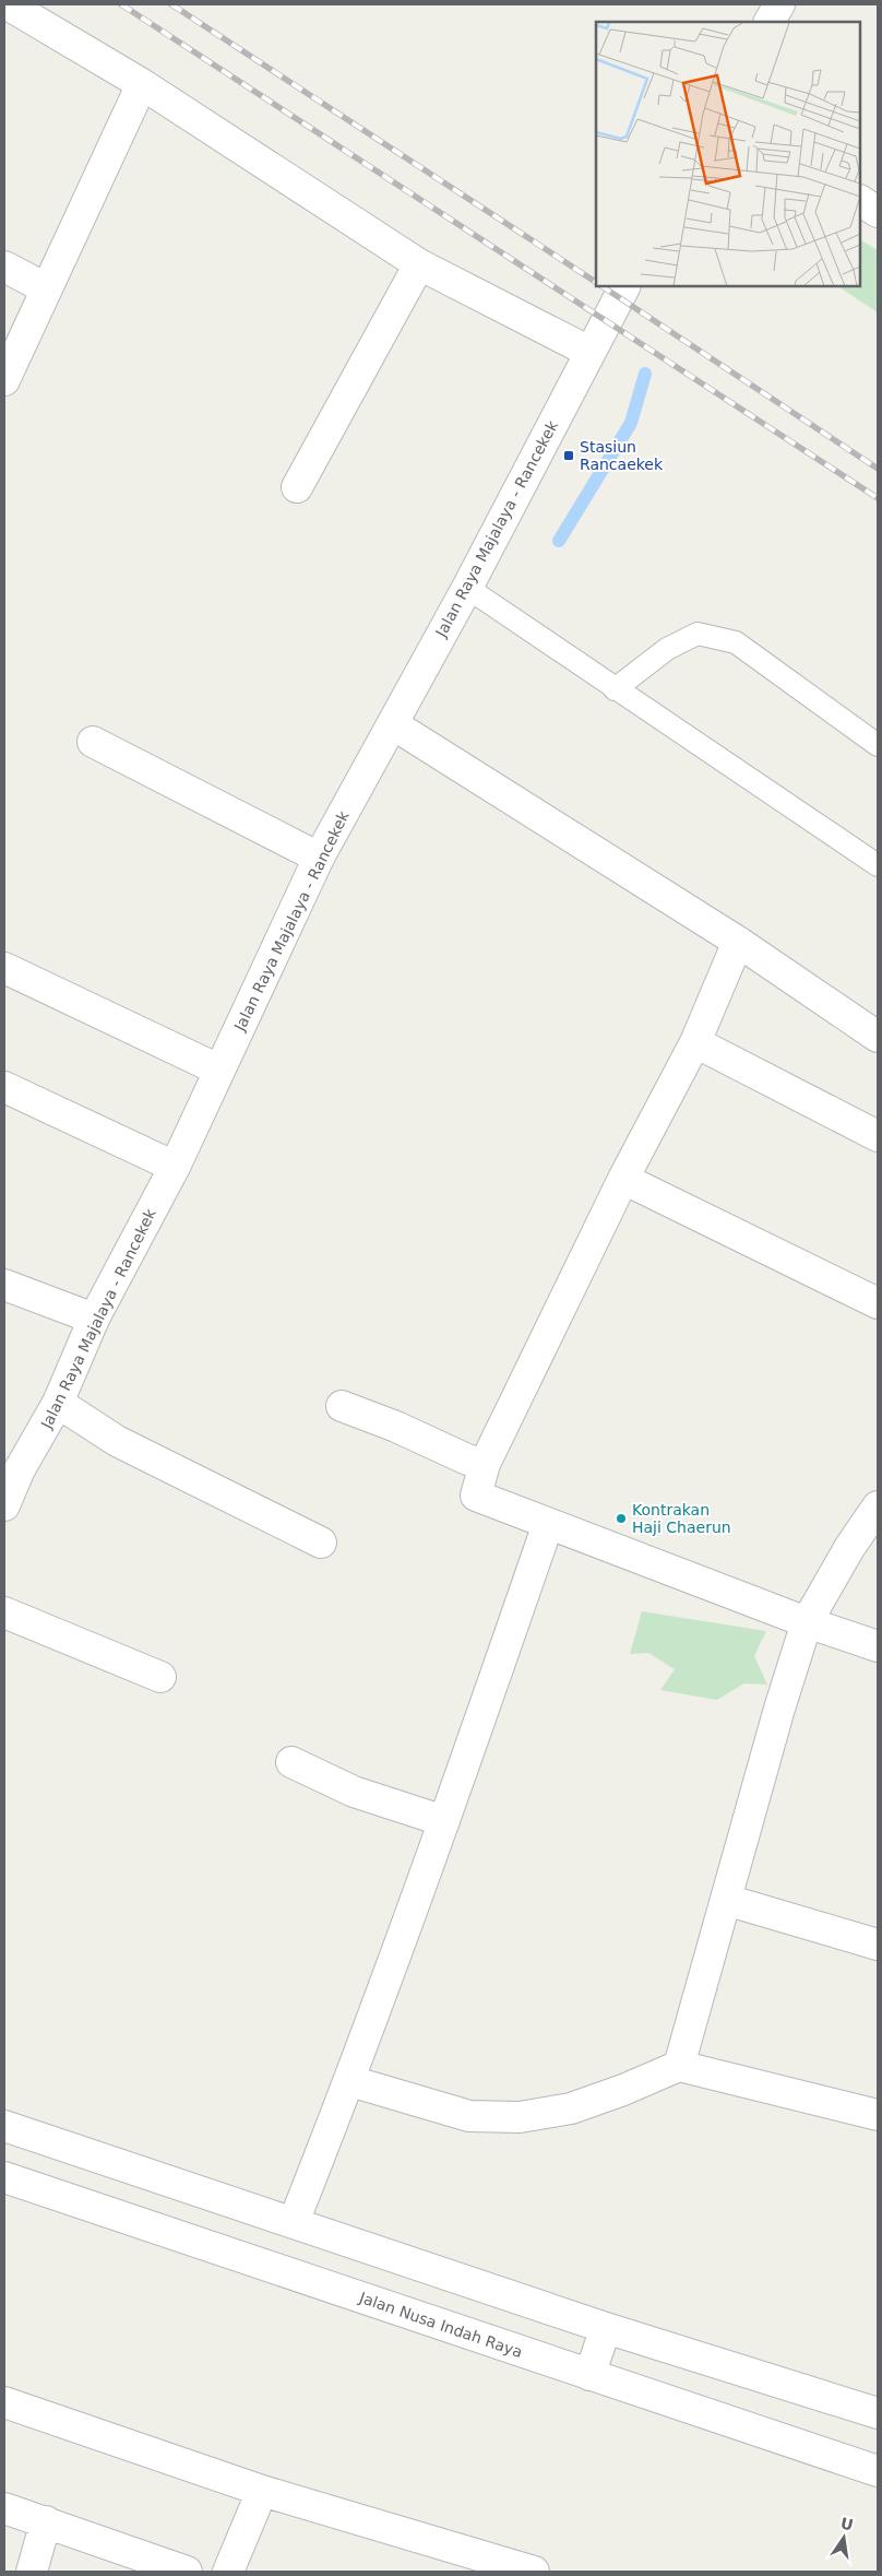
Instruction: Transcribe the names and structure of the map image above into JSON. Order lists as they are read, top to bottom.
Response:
{
  "streets": {
    "street": ["Jalan Raya Majalaya - Rancekek", "Jalan Nusa Indah Raya"]
  },
  "places": {
    "transit": ["Stasiun Rancaekek"],
    "other": ["Kontrakan Haji Chaerun"]
  },
  "north": "top"
}
